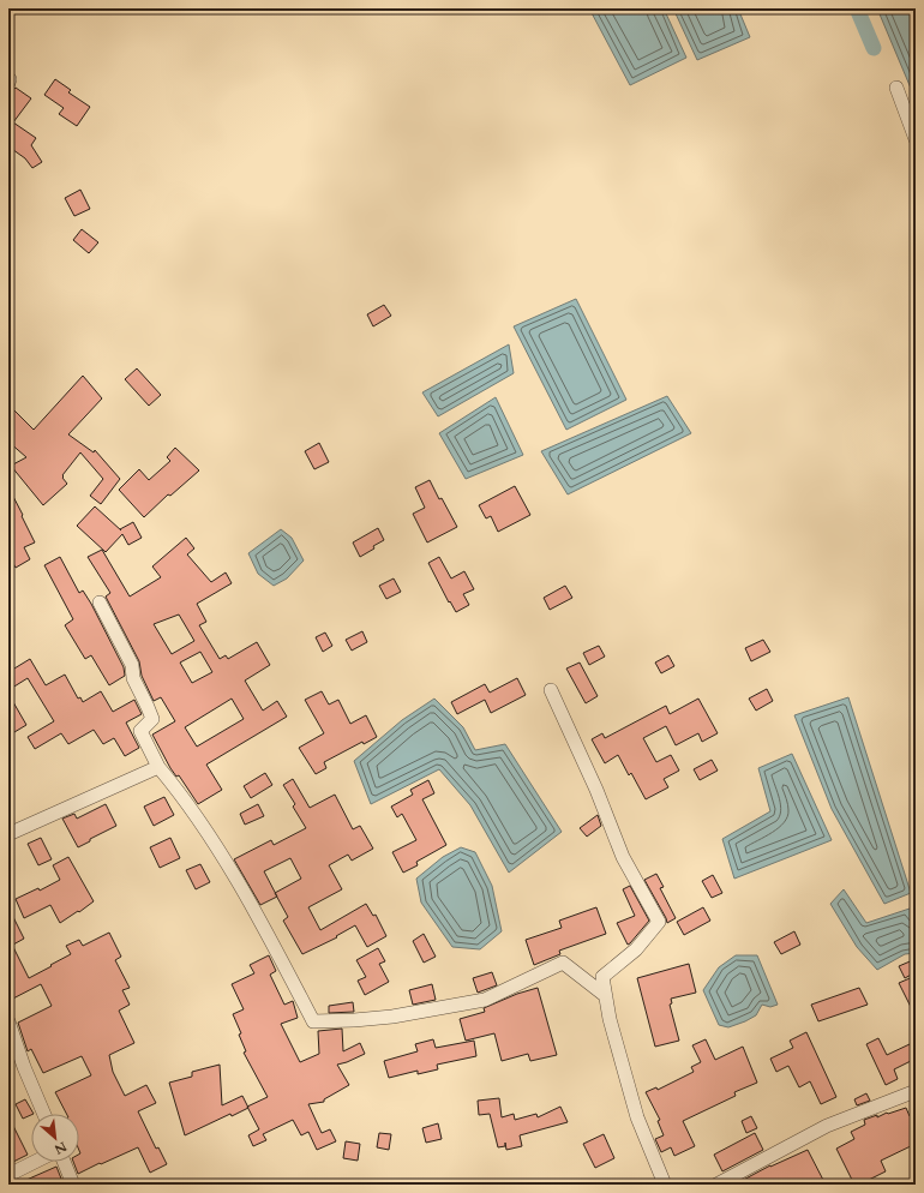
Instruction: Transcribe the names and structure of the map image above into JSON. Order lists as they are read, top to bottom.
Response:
{
  "north": "bottom right"
}
